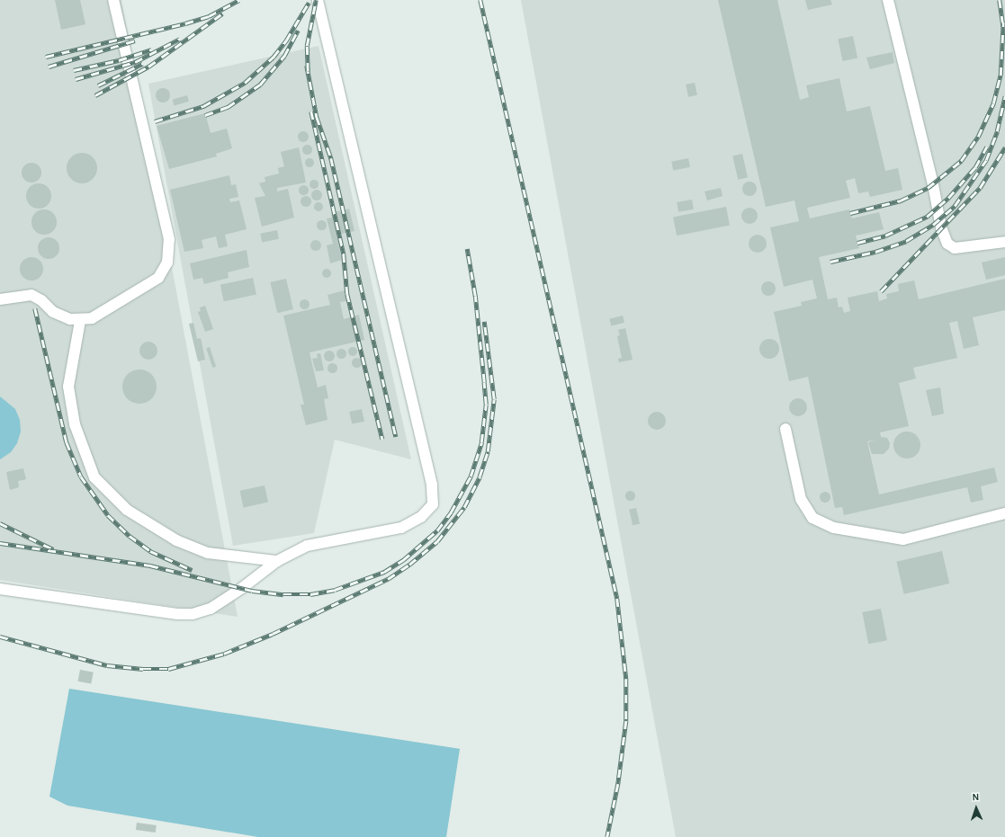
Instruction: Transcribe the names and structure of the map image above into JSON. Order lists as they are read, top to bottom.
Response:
{
  "north": "top"
}
